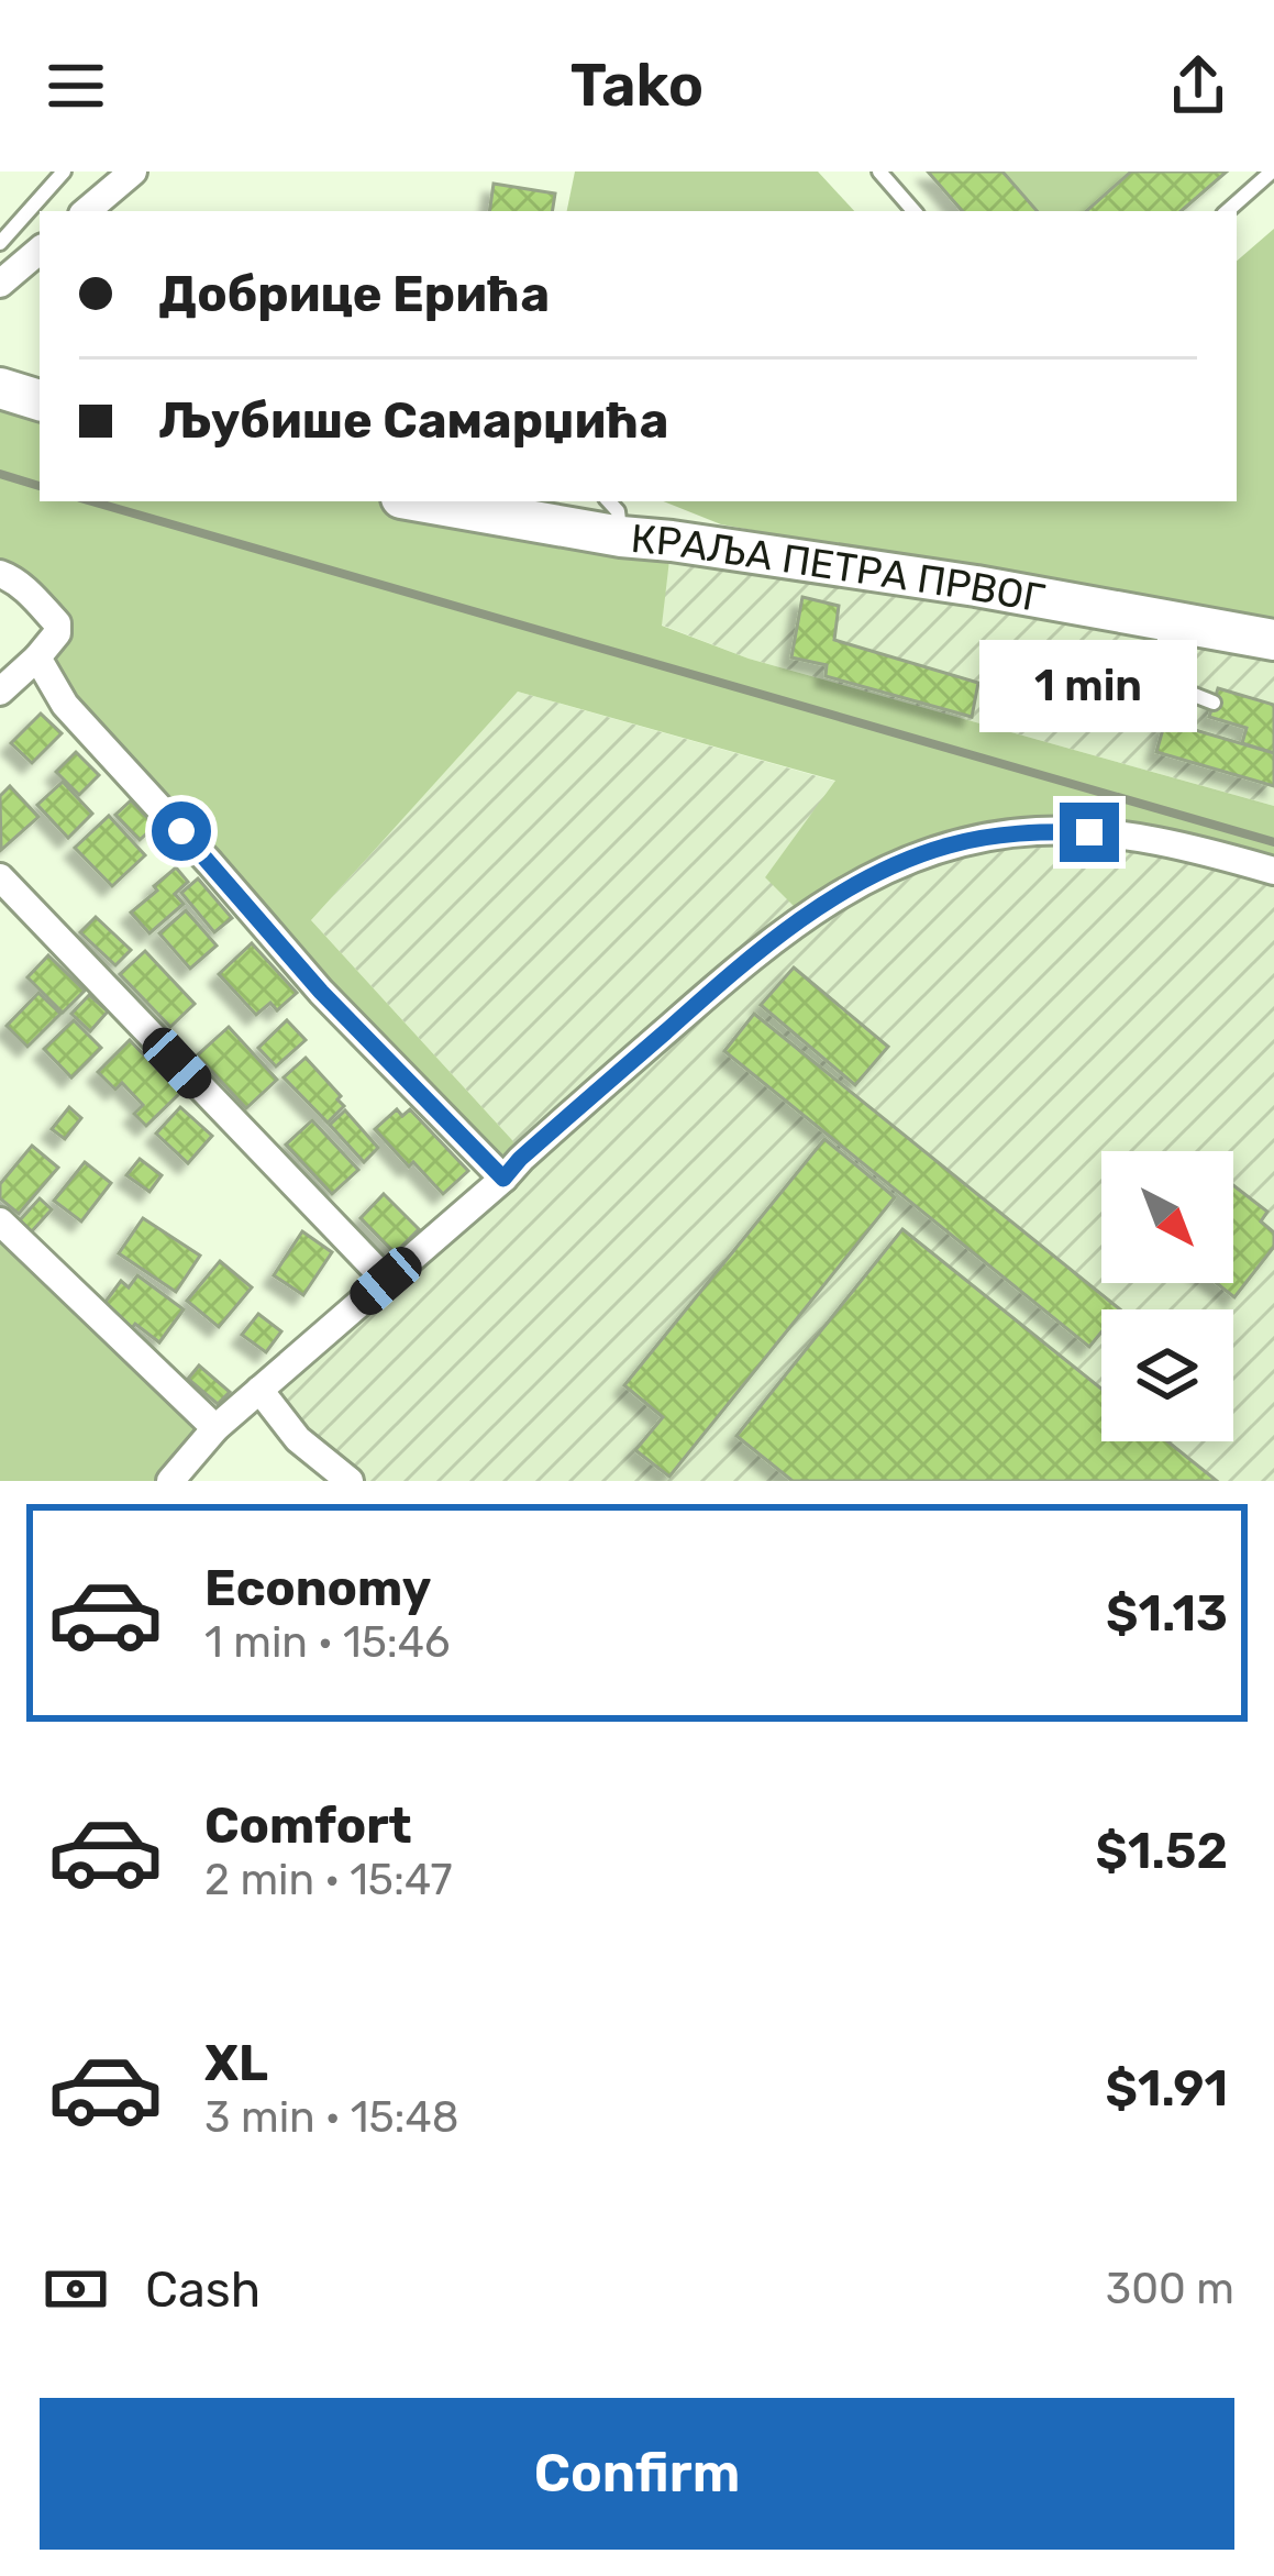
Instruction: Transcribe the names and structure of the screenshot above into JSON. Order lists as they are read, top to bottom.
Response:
{
  "streets": {
    "main road": ["КРАЉА ПЕТРА ПРВОГ"]
  },
  "north": "bottom right",
  "page": {
    "header": "Tako",
    "banner": ["Добрице Ерића", "Љубише Самарџића"],
    "bubble": "1 min",
    "list": [
      {
        "name": "Economy",
        "note": "1 min · 15:46",
        "value": "$1.13"
      },
      {
        "name": "Comfort",
        "note": "2 min · 15:47",
        "value": "$1.52"
      },
      {
        "name": "XL",
        "note": "3 min · 15:48",
        "value": "$1.91"
      }
    ],
    "pay": ["Cash", "300 m"],
    "buttons": "Confirm"
  }
}
